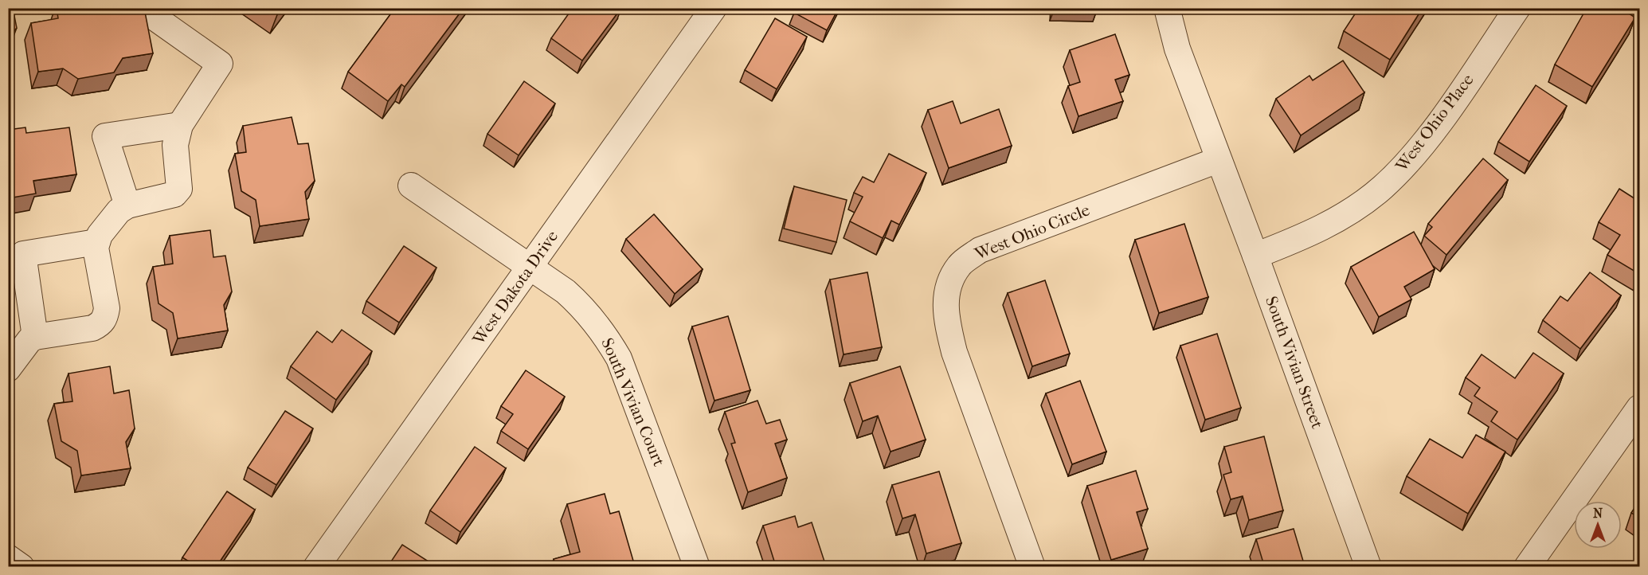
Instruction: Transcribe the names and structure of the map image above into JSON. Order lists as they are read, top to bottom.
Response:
{
  "streets": {
    "street": [
      "West Ohio Place",
      "West Ohio Circle",
      "West Dakota Drive",
      "South Vivian Street",
      "South Vivian Court"
    ]
  },
  "crossings": [
    ["West Ohio Place", "South Vivian Street"],
    ["West Ohio Circle", "South Vivian Street"],
    ["West Dakota Drive", "South Vivian Court"]
  ],
  "north": "top"
}
